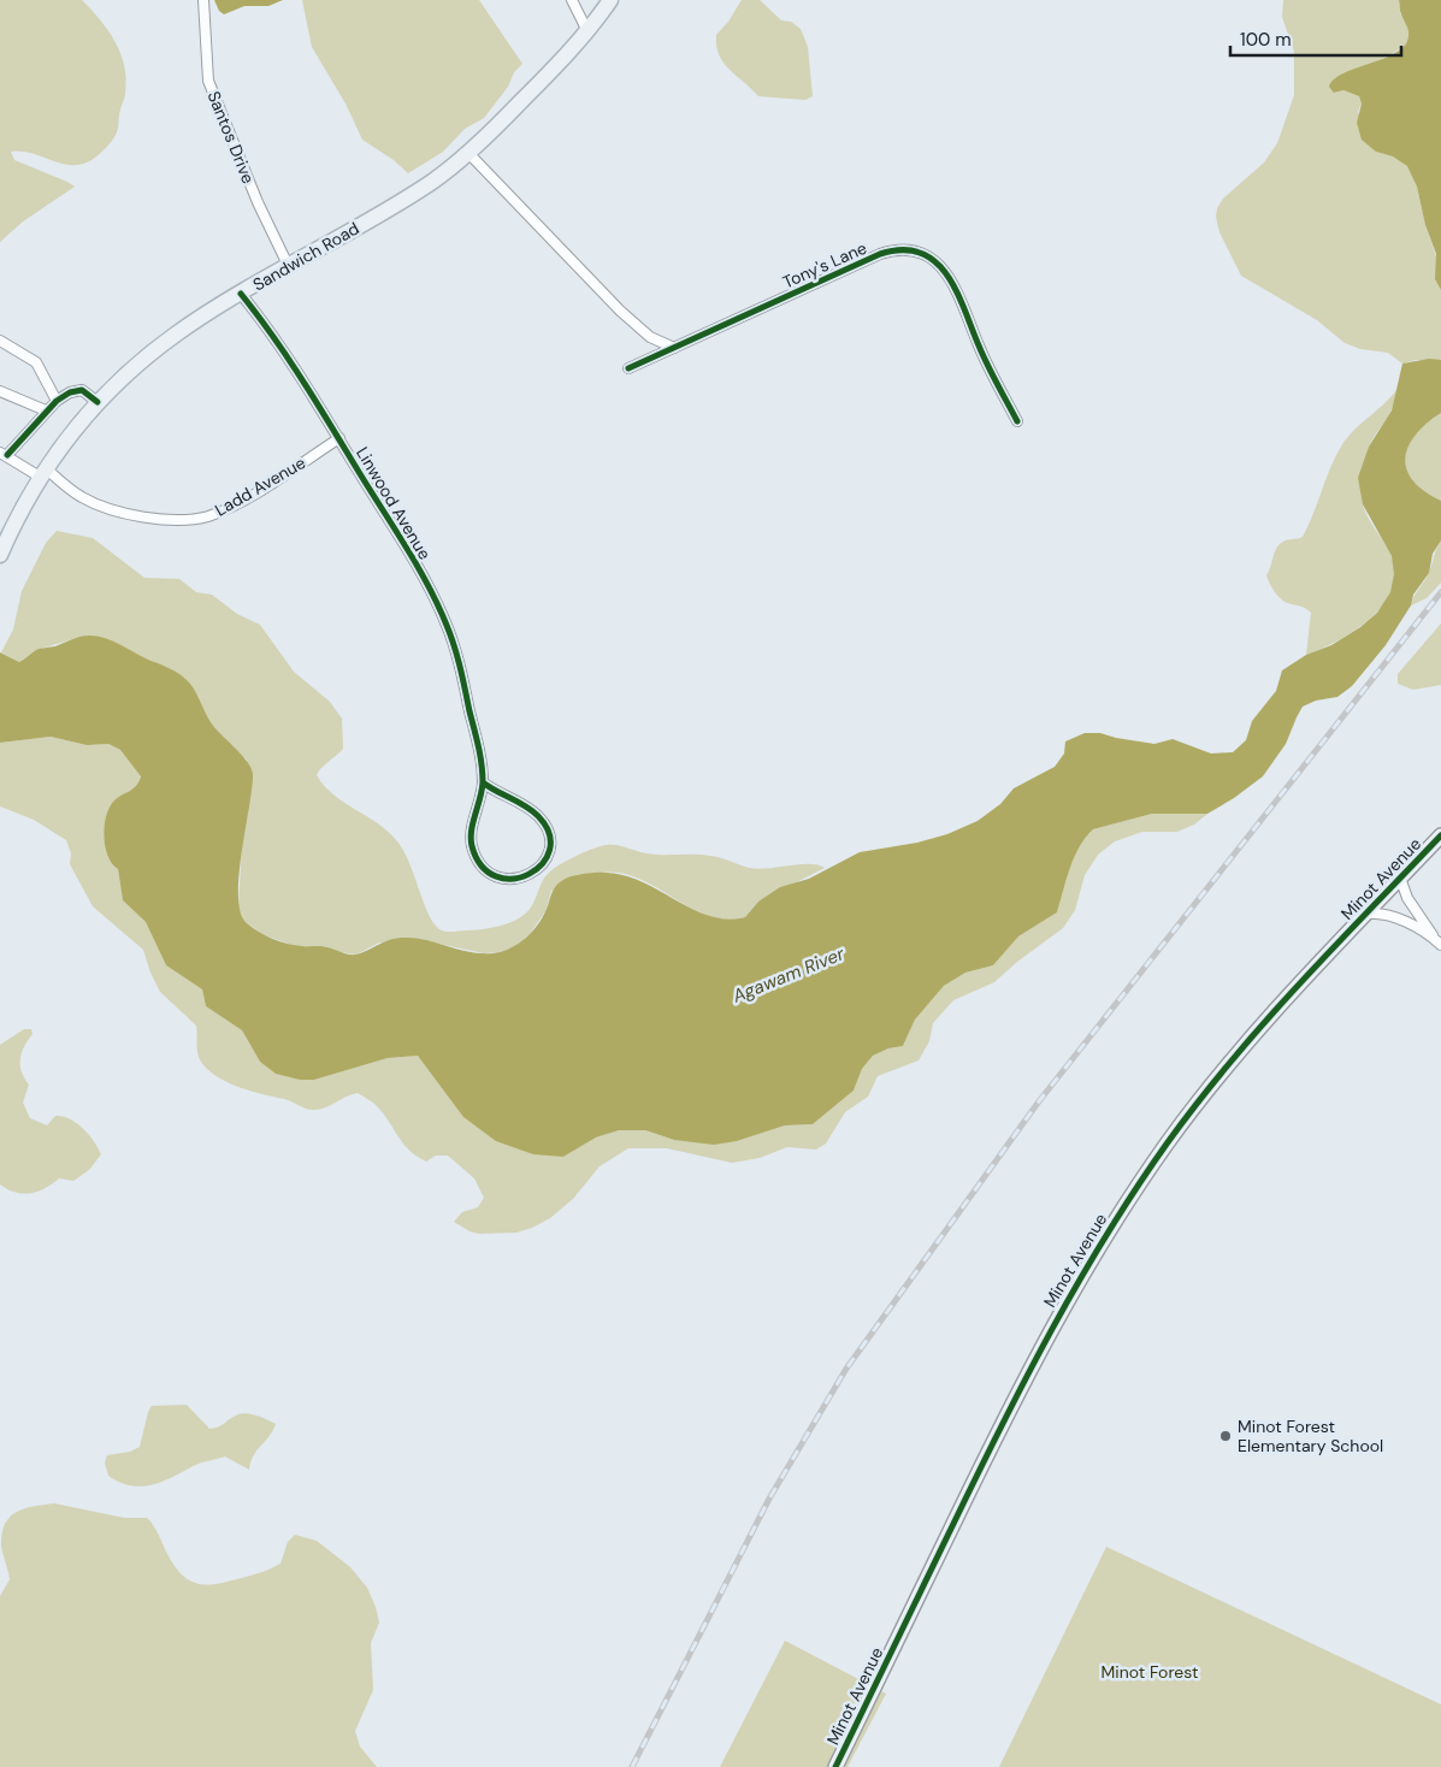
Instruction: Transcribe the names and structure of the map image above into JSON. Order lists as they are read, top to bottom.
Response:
{
  "streets": {
    "main road": ["Sandwich Road", "Minot Avenue"],
    "street": [
      "Santos Drive",
      "Tony's Lane",
      "Ladd Avenue",
      "Linwood Avenue"
    ]
  },
  "crossings": [
    ["Santos Drive", "Sandwich Road"],
    ["Sandwich Road", "Ladd Avenue"],
    ["Sandwich Road", "Linwood Avenue"],
    ["Ladd Avenue", "Linwood Avenue"]
  ],
  "water": ["Agawam River"],
  "parks": ["Minot Forest"],
  "places": ["Minot Forest Elementary School"],
  "scale_bar": "100 m"
}
